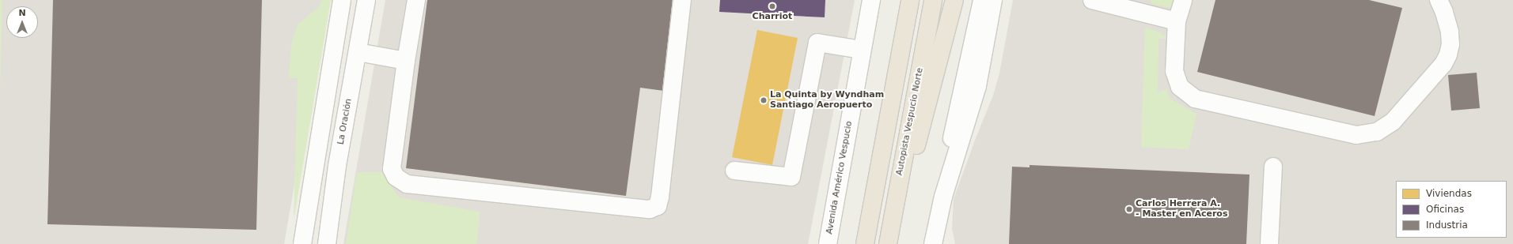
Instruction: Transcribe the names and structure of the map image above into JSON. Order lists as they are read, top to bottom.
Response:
{
  "streets": {
    "highway": ["Autopista Vespucio Norte"],
    "street": ["La Oración", "Avenida Américo Vespucio"]
  },
  "places": ["Charriot", "La Quinta by Wyndham Santiago Aeropuerto", "Carlos Herrera A. - Master en Aceros"],
  "legend": ["Viviendas", "Oficinas", "Industria"],
  "north": "top"
}
